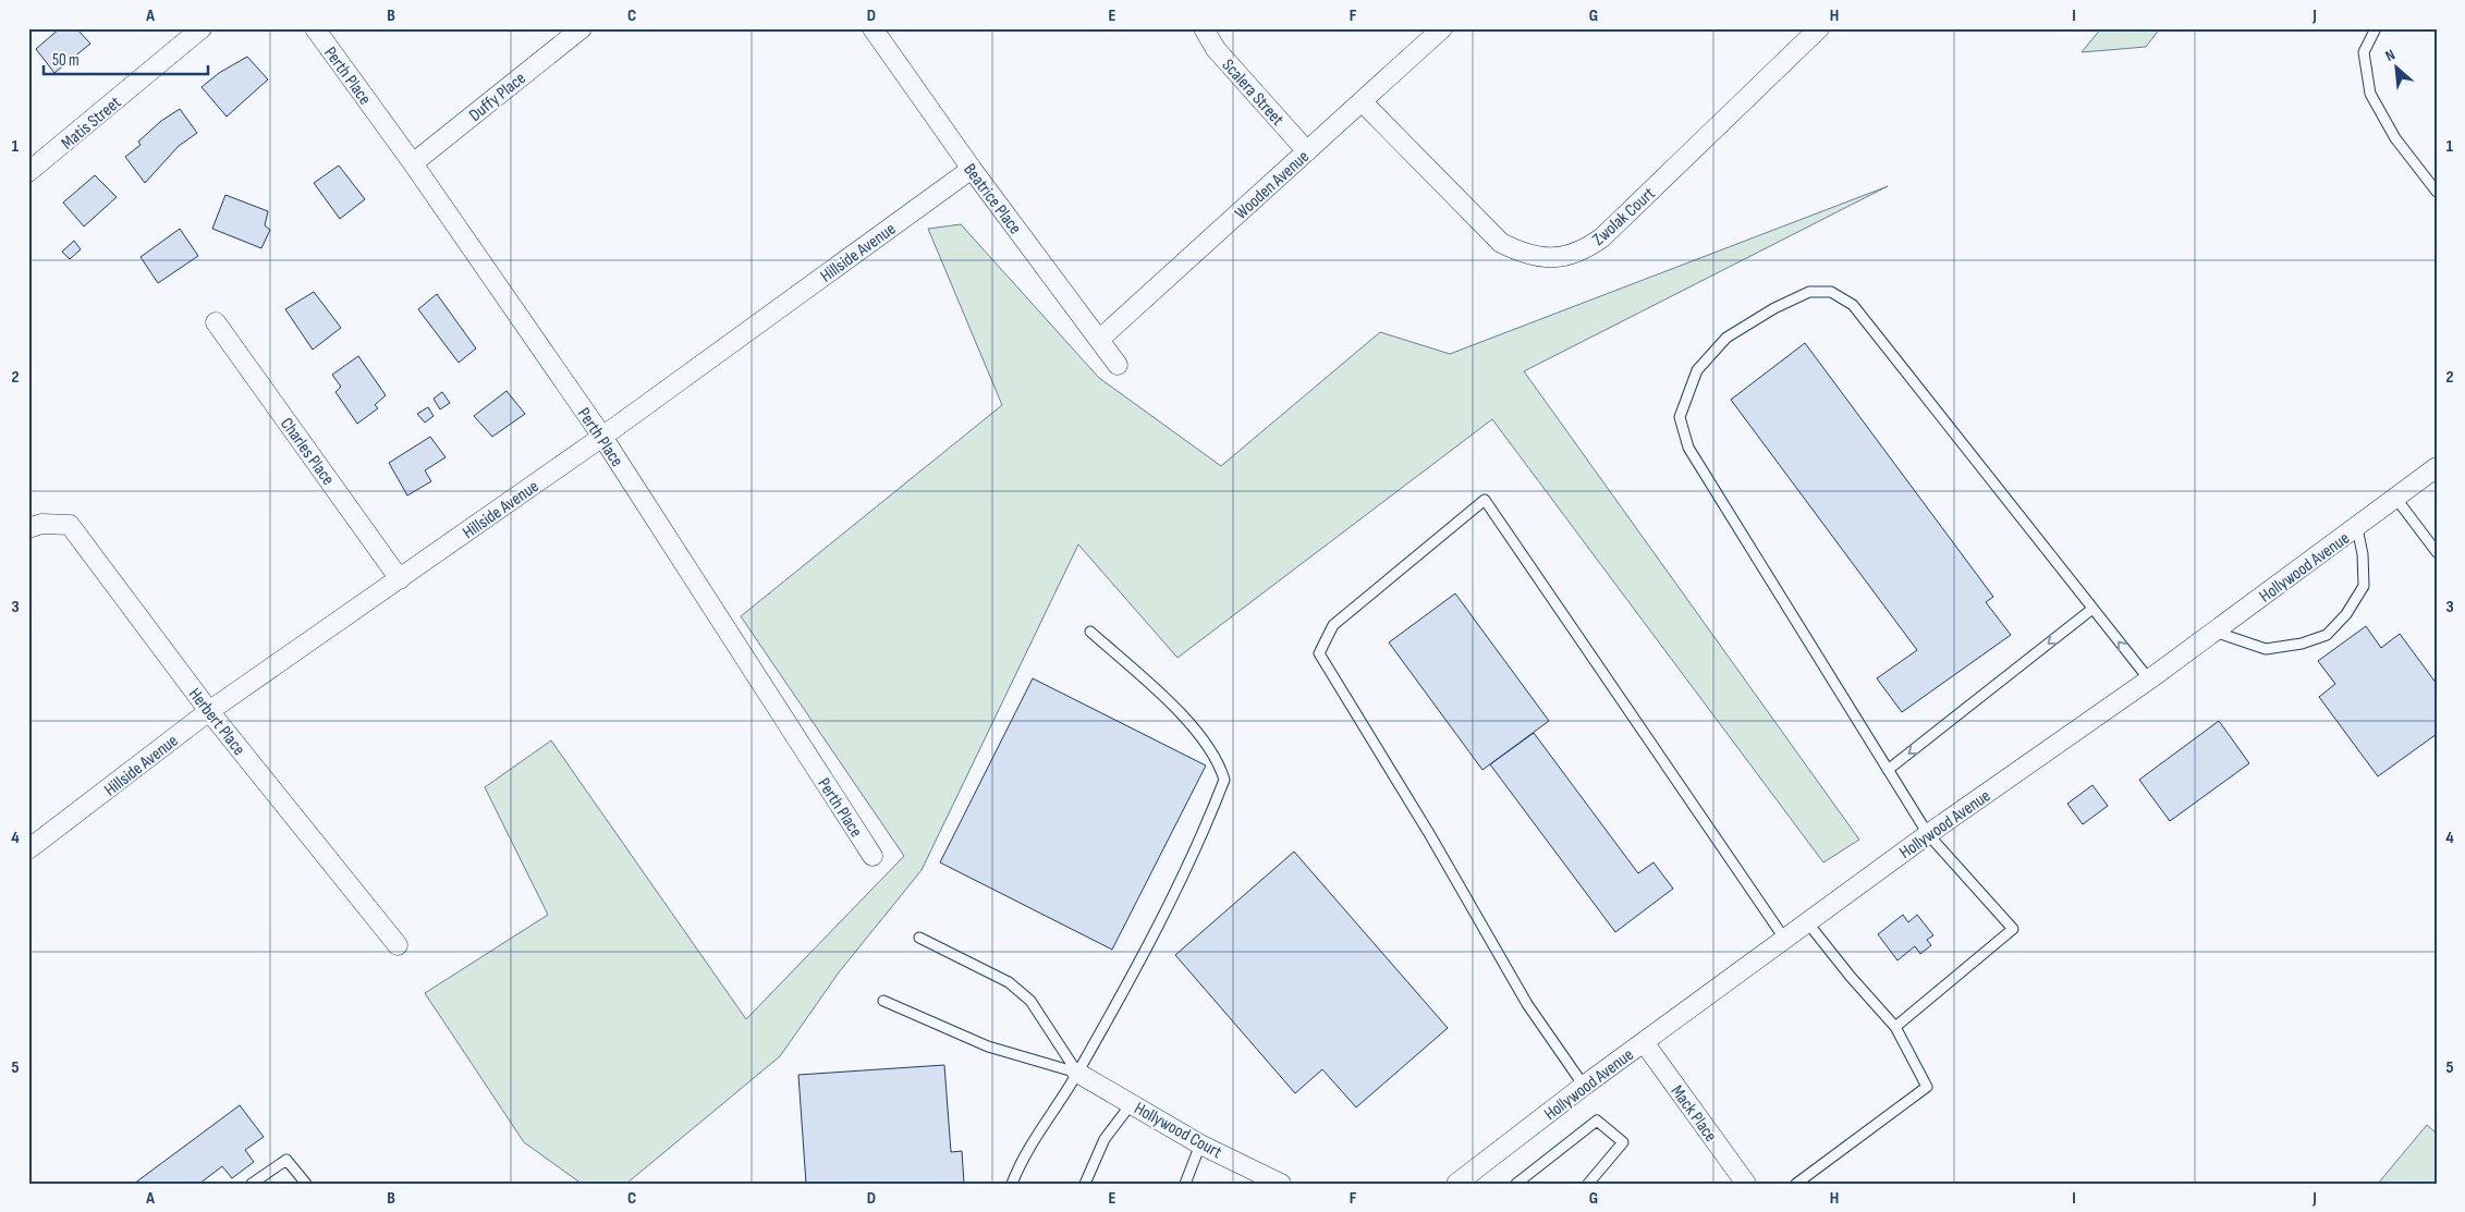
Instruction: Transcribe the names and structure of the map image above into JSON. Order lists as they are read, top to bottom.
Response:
{
  "streets": {
    "street": [
      "Perth Place",
      "Scalera Street",
      "Duffy Place",
      "Matis Street",
      "Wooden Avenue",
      "Beatrice Place",
      "Zwolak Court",
      "Hillside Avenue",
      "Charles Place",
      "Hollywood Avenue",
      "Herbert Place",
      "Mack Place",
      "Hollywood Court"
    ]
  },
  "crossings": [
    ["Perth Place", "Duffy Place"],
    ["Perth Place", "Hillside Avenue"],
    ["Scalera Street", "Wooden Avenue"],
    ["Wooden Avenue", "Beatrice Place"],
    ["Wooden Avenue", "Zwolak Court"],
    ["Beatrice Place", "Hillside Avenue"],
    ["Hillside Avenue", "Charles Place"],
    ["Hillside Avenue", "Herbert Place"],
    ["Hollywood Avenue", "Mack Place"]
  ],
  "scale_bar": "50 m",
  "north": "top left",
  "grid": {
    "columns": [
      "A",
      "B",
      "C",
      "D",
      "E",
      "F",
      "G",
      "H",
      "I",
      "J"
    ],
    "rows": [
      "1",
      "2",
      "3",
      "4",
      "5"
    ]
  }
}
